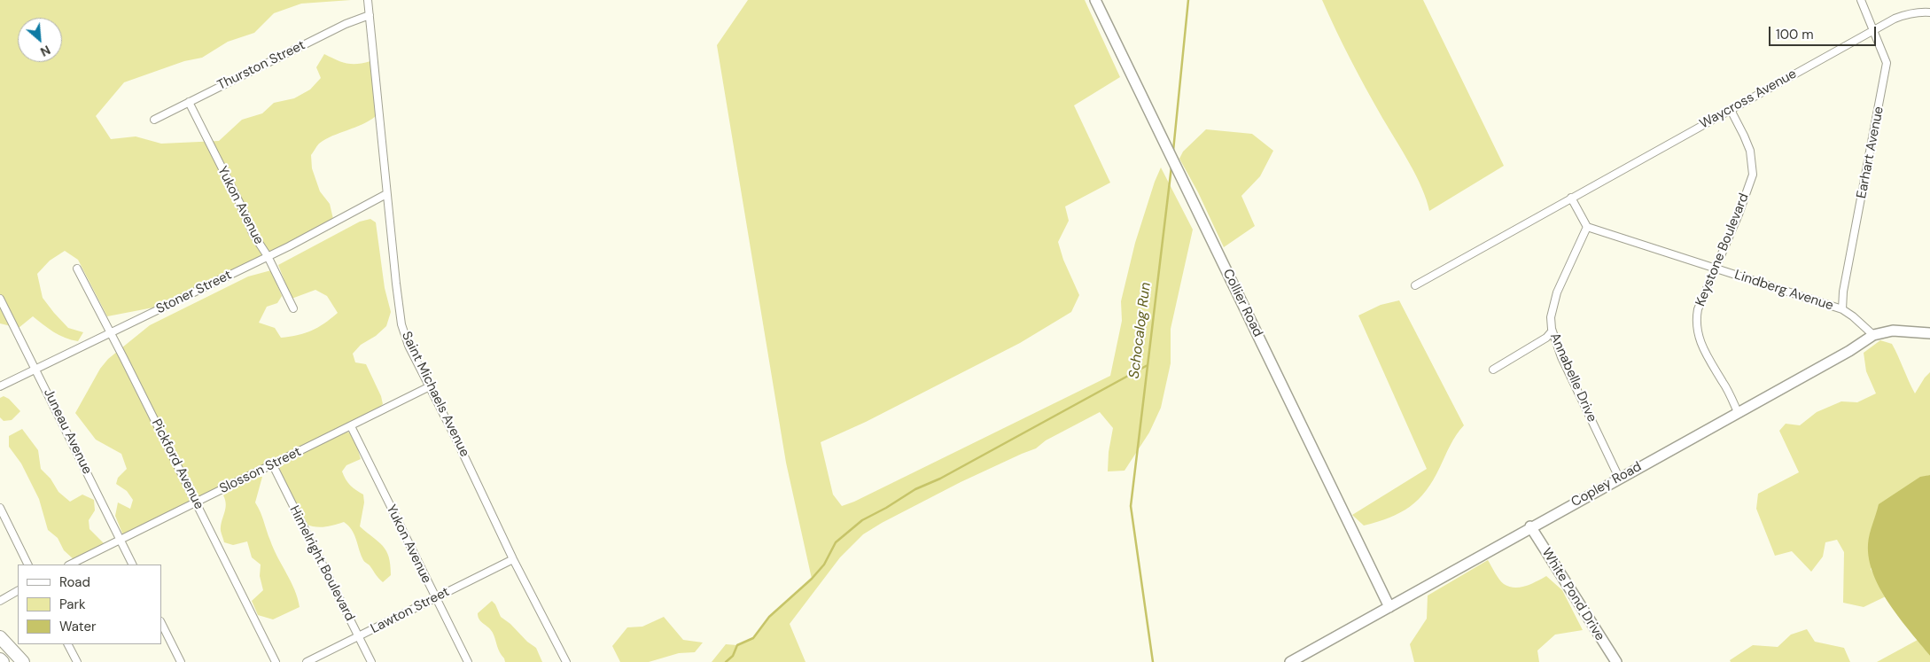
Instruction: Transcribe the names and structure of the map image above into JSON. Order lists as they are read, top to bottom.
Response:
{
  "streets": {
    "street": [
      "Thurston Street",
      "Waycross Avenue",
      "Earhart Avenue",
      "Yukon Avenue",
      "Keystone Boulevard",
      "Lindberg Avenue",
      "Stoner Street",
      "Collier Road",
      "Annabelle Drive",
      "Saint Michaels Avenue",
      "Juneau Avenue",
      "Pickford Avenue",
      "Slosson Street",
      "Copley Road",
      "Himelright Boulevard",
      "White Pond Drive",
      "Lawton Street"
    ]
  },
  "crossings": [
    ["Thurston Street", "Yukon Avenue"],
    ["Thurston Street", "Saint Michaels Avenue"],
    ["Waycross Avenue", "Earhart Avenue"],
    ["Waycross Avenue", "Keystone Boulevard"],
    ["Earhart Avenue", "Lindberg Avenue"],
    ["Yukon Avenue", "Stoner Street"],
    ["Yukon Avenue", "Slosson Street"],
    ["Yukon Avenue", "Lawton Street"],
    ["Keystone Boulevard", "Lindberg Avenue"],
    ["Keystone Boulevard", "Copley Road"],
    ["Lindberg Avenue", "Annabelle Drive"],
    ["Lindberg Avenue", "Copley Road"],
    ["Stoner Street", "Saint Michaels Avenue"],
    ["Stoner Street", "Juneau Avenue"],
    ["Stoner Street", "Pickford Avenue"],
    ["Collier Road", "Copley Road"],
    ["Annabelle Drive", "Copley Road"],
    ["Saint Michaels Avenue", "Slosson Street"],
    ["Saint Michaels Avenue", "Lawton Street"],
    ["Juneau Avenue", "Slosson Street"],
    ["Pickford Avenue", "Slosson Street"],
    ["Slosson Street", "Himelright Boulevard"],
    ["Copley Road", "White Pond Drive"],
    ["Himelright Boulevard", "Lawton Street"]
  ],
  "water": ["Schocalog Run"],
  "legend": ["Road", "Park", "Water"],
  "scale_bar": "100 m",
  "north": "bottom right"
}
